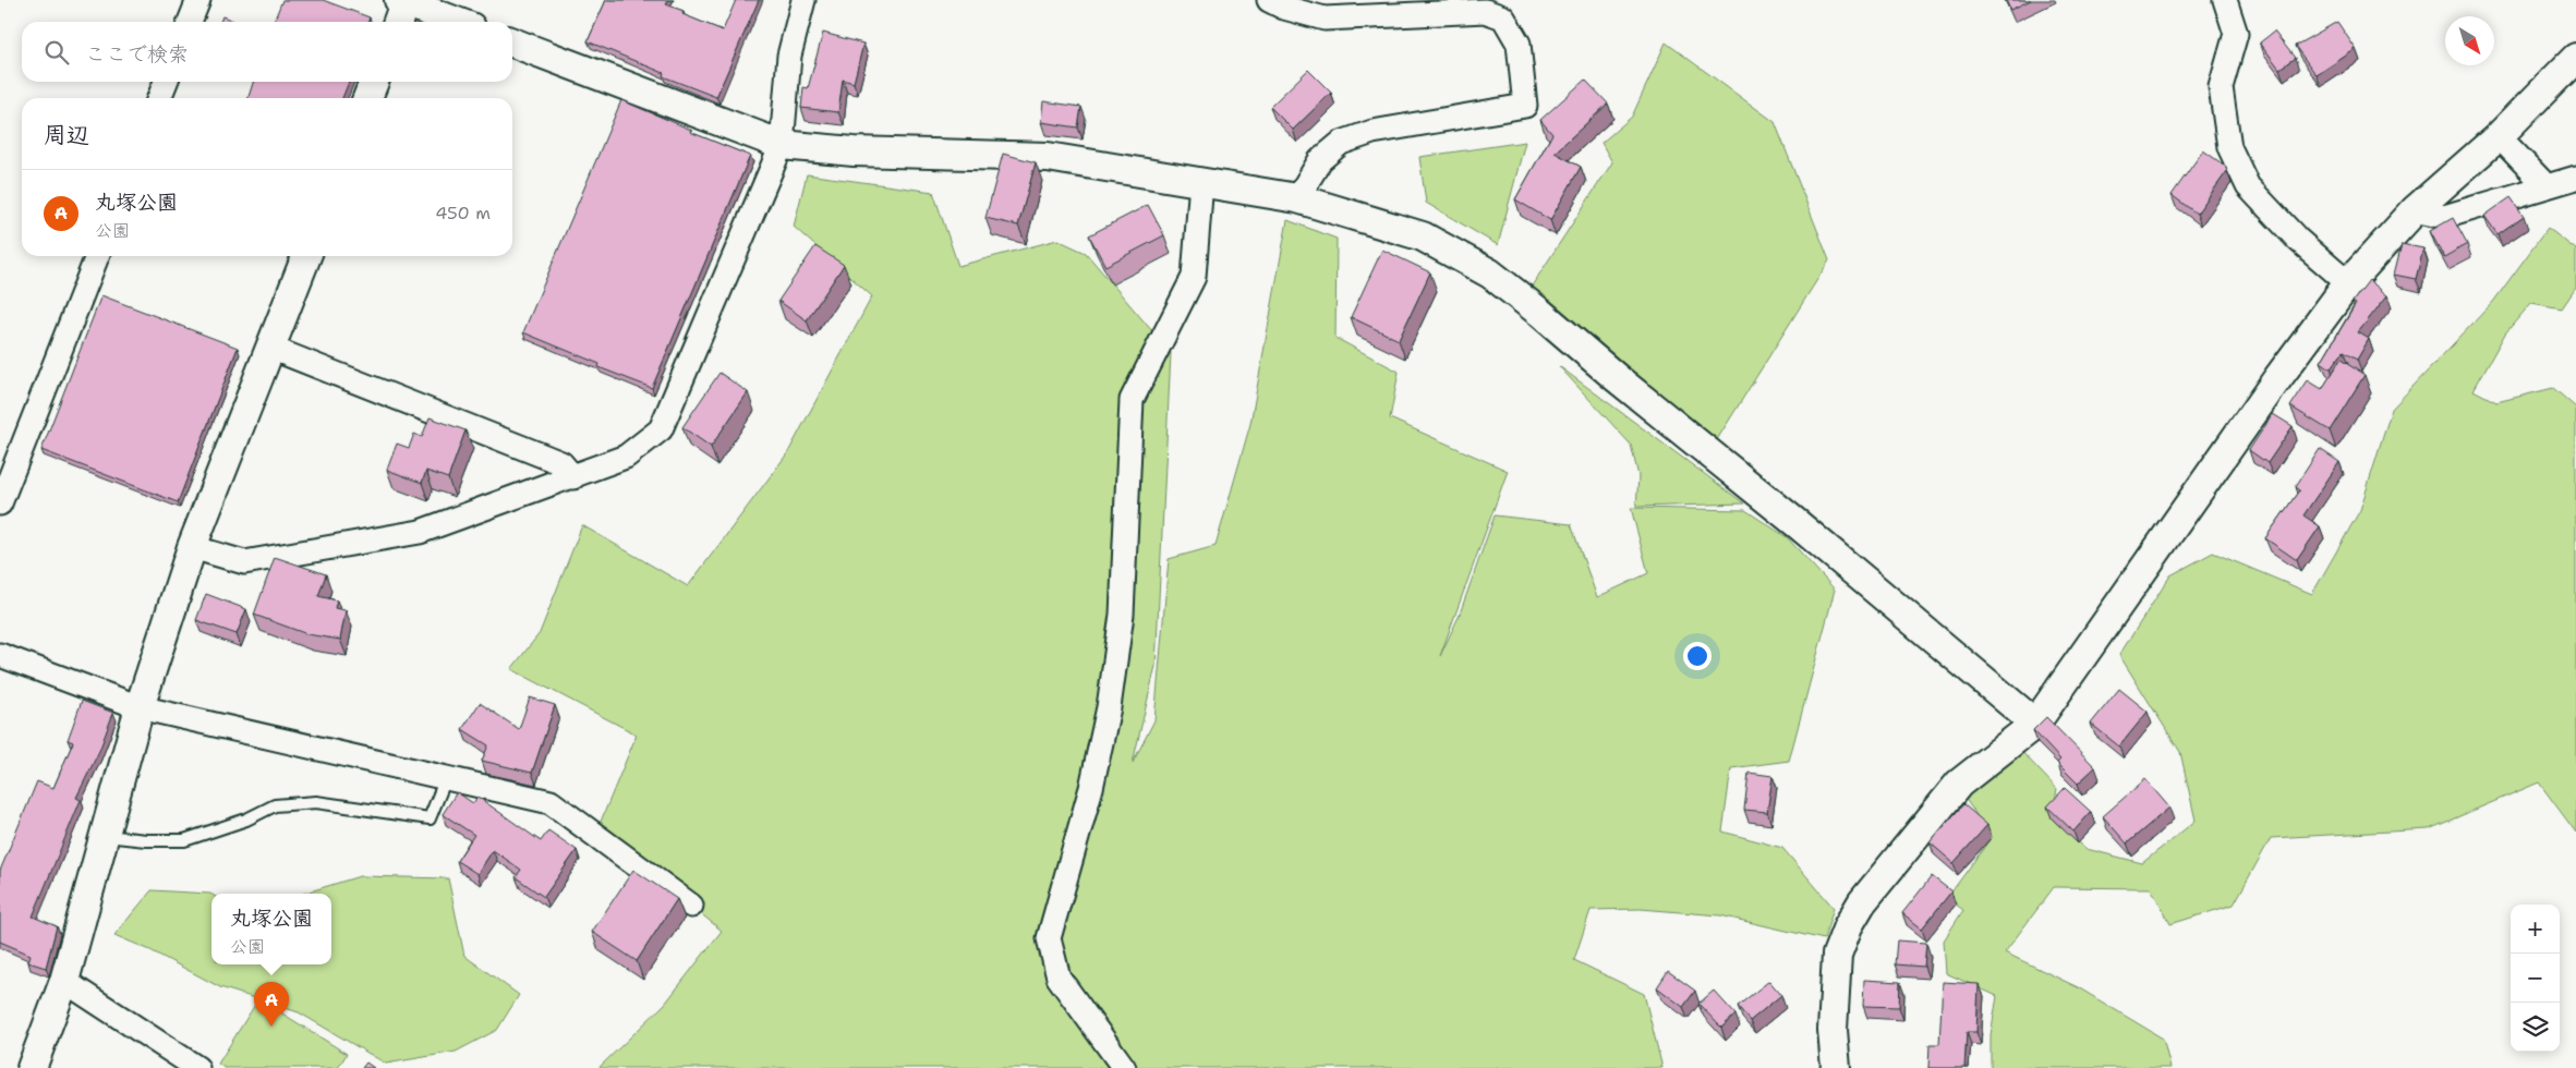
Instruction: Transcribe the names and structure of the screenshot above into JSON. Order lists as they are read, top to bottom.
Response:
{
  "north": "bottom right",
  "page": {
    "search": "ここで検索",
    "heading": "周辺",
    "list": [
      {
        "mark": "A",
        "name": "丸塚公園",
        "note": "公園",
        "value": "450 m"
      }
    ],
    "popup": ["丸塚公園", "公園"],
    "map_buttons": ["+", "−"],
    "pins": "A"
  }
}
